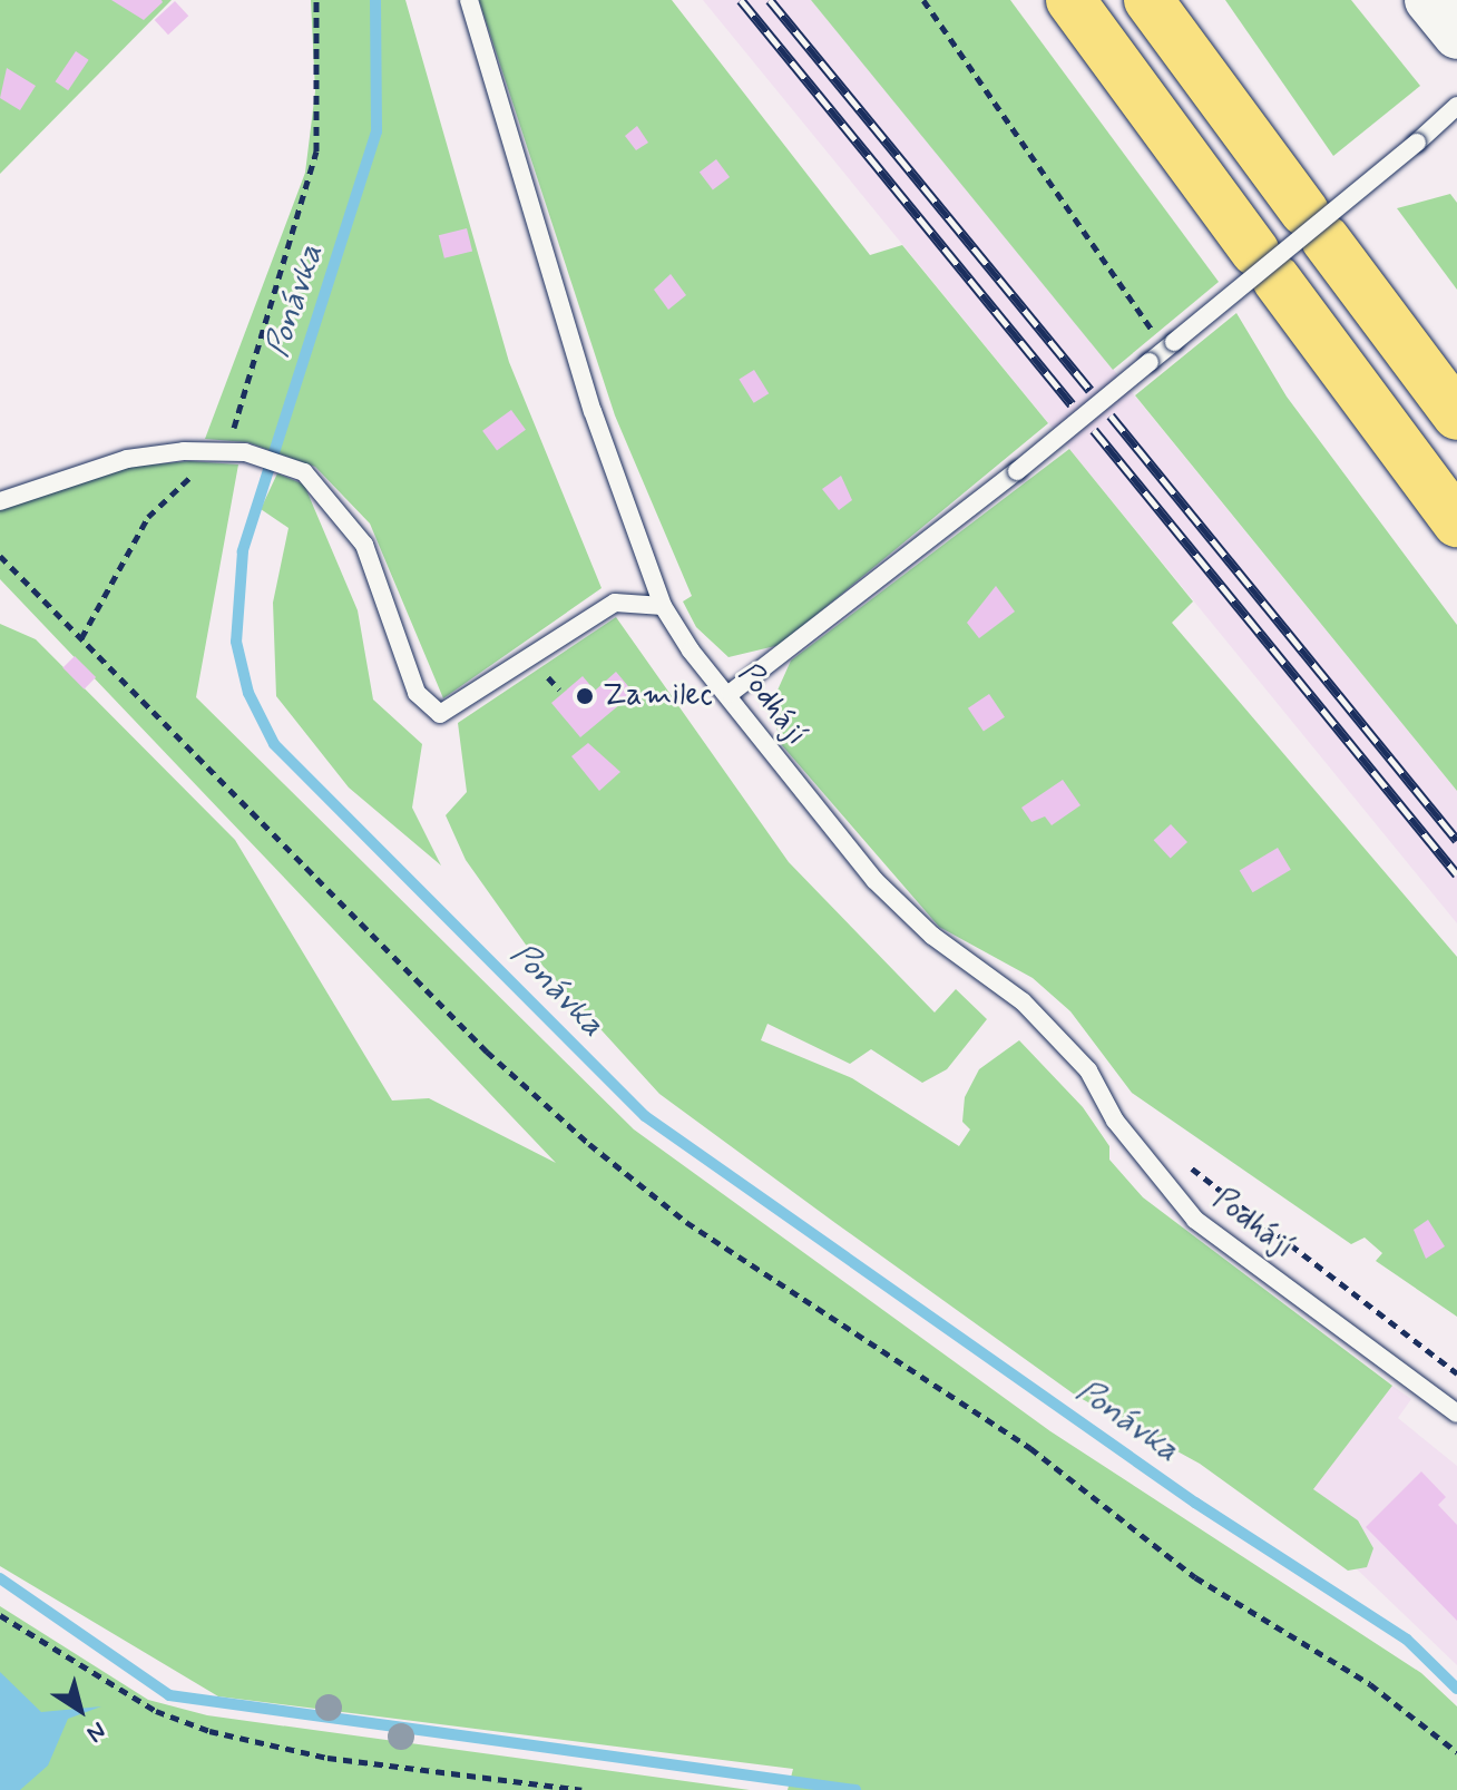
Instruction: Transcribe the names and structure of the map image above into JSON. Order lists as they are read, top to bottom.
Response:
{
  "streets": {
    "lane": ["Podhájí"]
  },
  "water": ["Ponávka"],
  "places": ["Zamilec"],
  "north": "bottom right"
}
